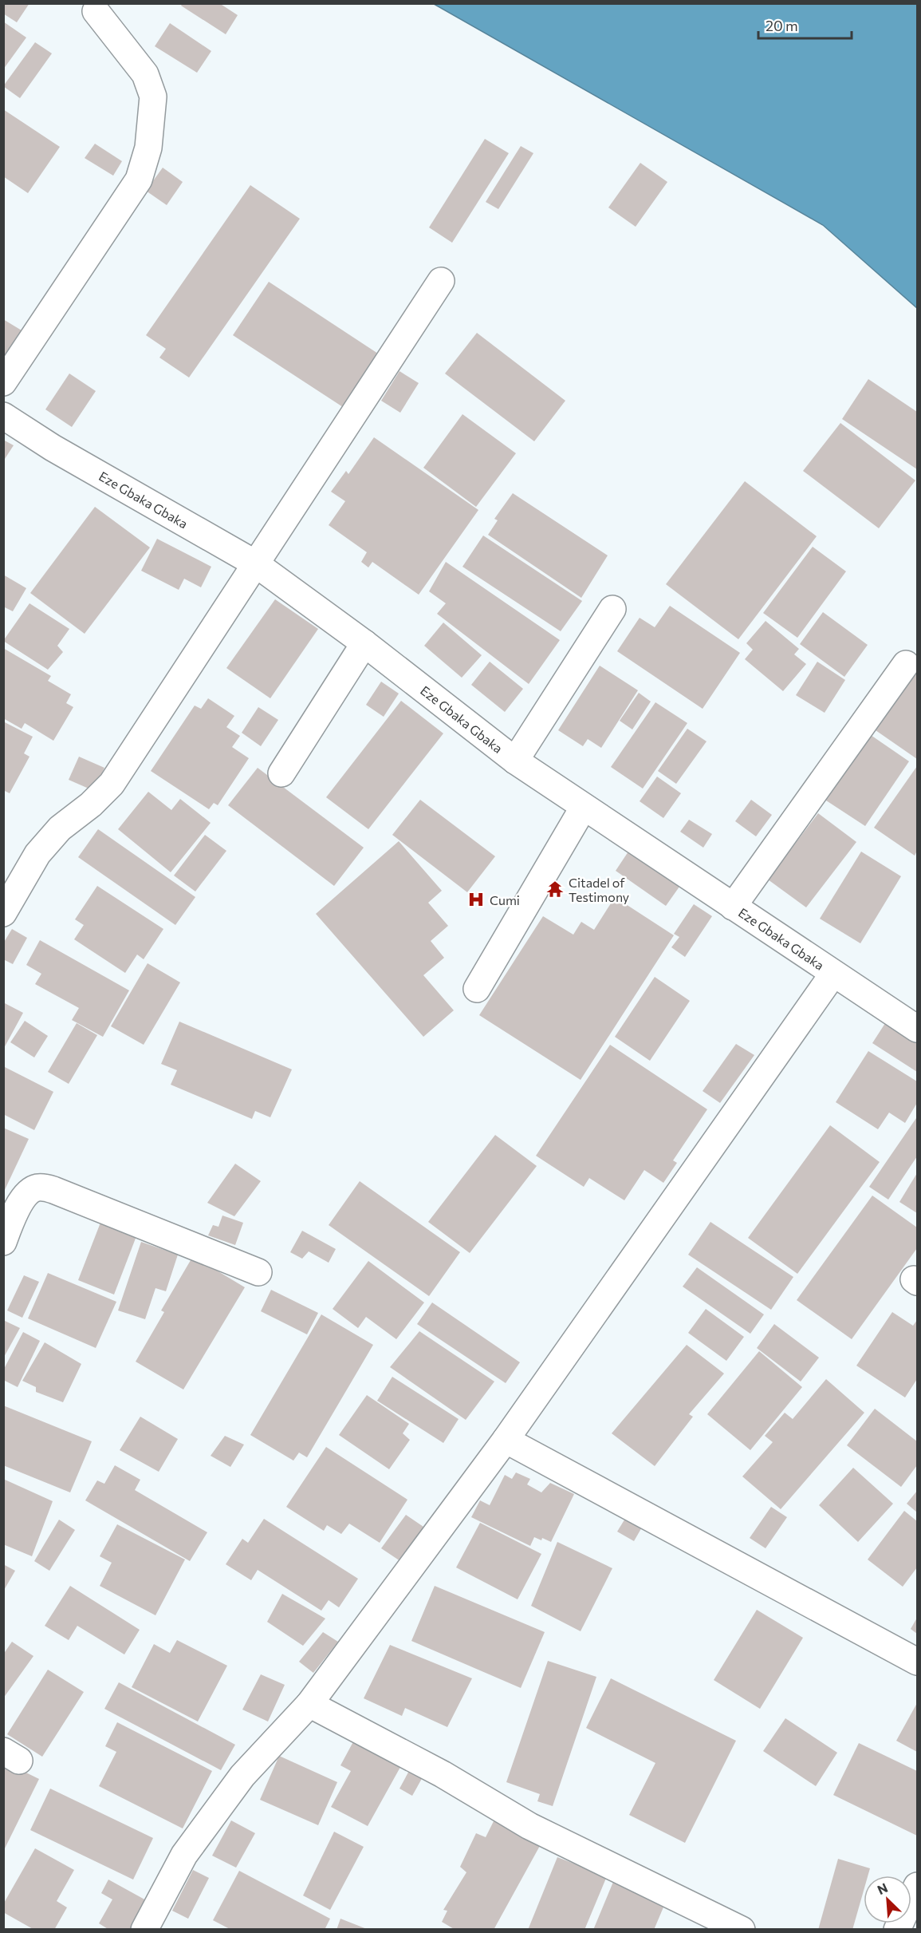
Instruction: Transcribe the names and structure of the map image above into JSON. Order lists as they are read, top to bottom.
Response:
{
  "streets": {
    "street": ["Eze Gbaka Gbaka"]
  },
  "places": {
    "temple": ["Citadel of Testimony"],
    "hospital": ["Cumi"]
  },
  "scale_bar": "20 m",
  "north": "top left"
}
